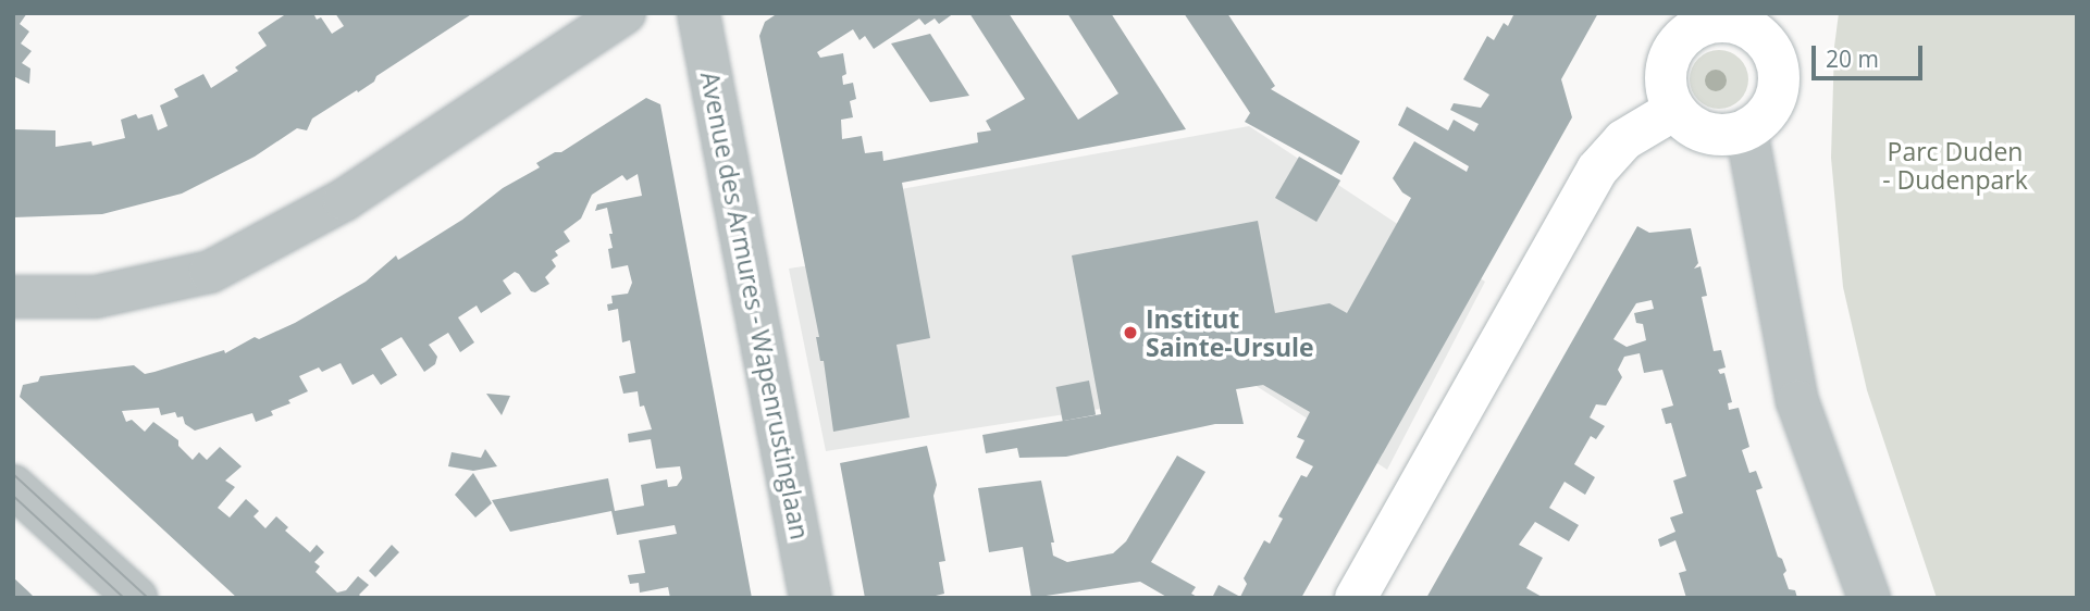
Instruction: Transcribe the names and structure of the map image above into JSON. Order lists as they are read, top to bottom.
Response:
{
  "streets": {
    "street": ["Avenue des Armures - Wapenrustinglaan"]
  },
  "parks": ["Parc Duden - Dudenpark"],
  "places": ["Institut Sainte-Ursule"],
  "scale_bar": "20 m"
}
